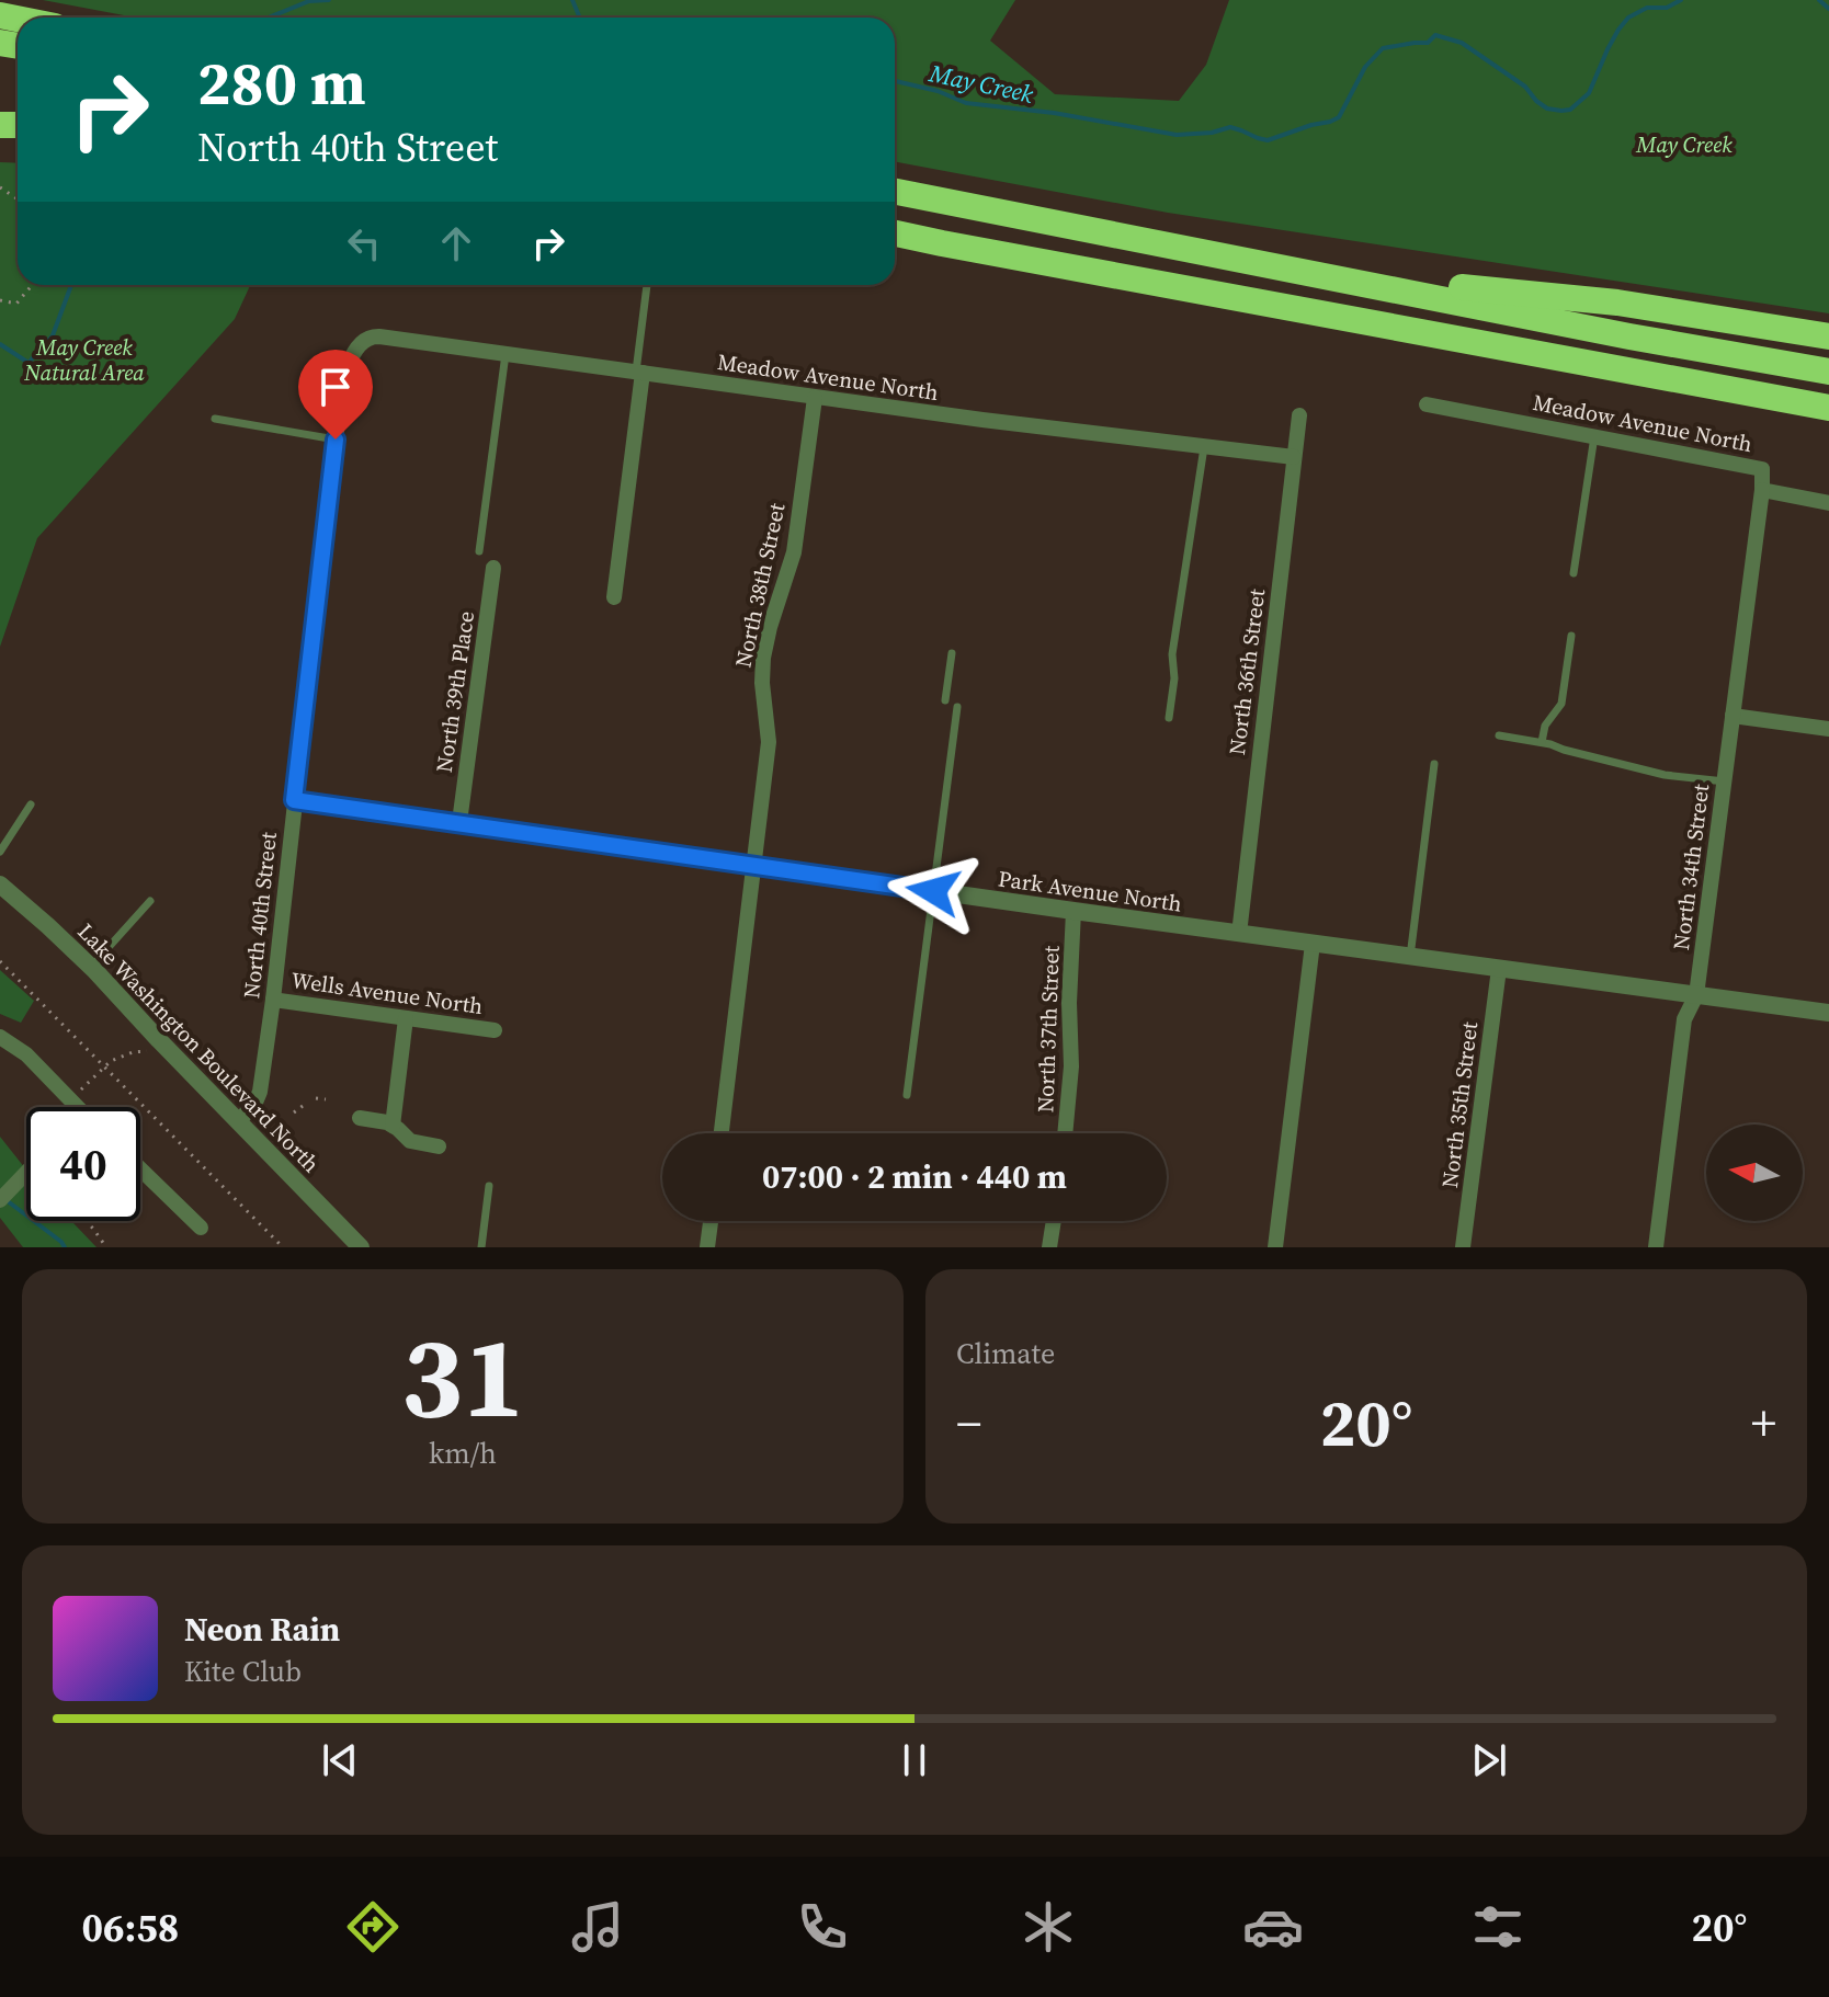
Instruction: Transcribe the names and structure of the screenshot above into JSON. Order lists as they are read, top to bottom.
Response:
{
  "streets": {
    "street": [
      "Meadow Avenue North",
      "North 38th Street",
      "North 36th Street",
      "North 39th Place",
      "North 34th Street",
      "Park Avenue North",
      "North 40th Street",
      "Wells Avenue North",
      "North 37th Street",
      "Lake Washington Boulevard North",
      "North 35th Street"
    ]
  },
  "crossings": [
    ["Meadow Avenue North", "North 38th Street"],
    ["Meadow Avenue North", "North 36th Street"],
    ["Meadow Avenue North", "North 34th Street"],
    ["Meadow Avenue North", "North 40th Street"],
    ["North 38th Street", "Park Avenue North"],
    ["North 36th Street", "Park Avenue North"],
    ["North 39th Place", "Park Avenue North"],
    ["North 34th Street", "Park Avenue North"],
    ["Park Avenue North", "North 40th Street"],
    ["Park Avenue North", "North 37th Street"],
    ["Park Avenue North", "North 35th Street"],
    ["North 40th Street", "Wells Avenue North"],
    ["North 40th Street", "Lake Washington Boulevard North"]
  ],
  "water": ["May Creek"],
  "parks": ["May Creek", "May Creek Natural Area"],
  "north": "left",
  "page": {
    "turn": ["280 m", "North 40th Street"],
    "limit": "40",
    "trip": "07:00 · 2 min · 440 m",
    "tile": [
      ["31", "km/h"],
      "Climate"
    ],
    "heat": ["−", "20°", "+"],
    "song": ["Neon Rain", "Kite Club"],
    "tabs": ["06:58", "20°"]
  }
}
